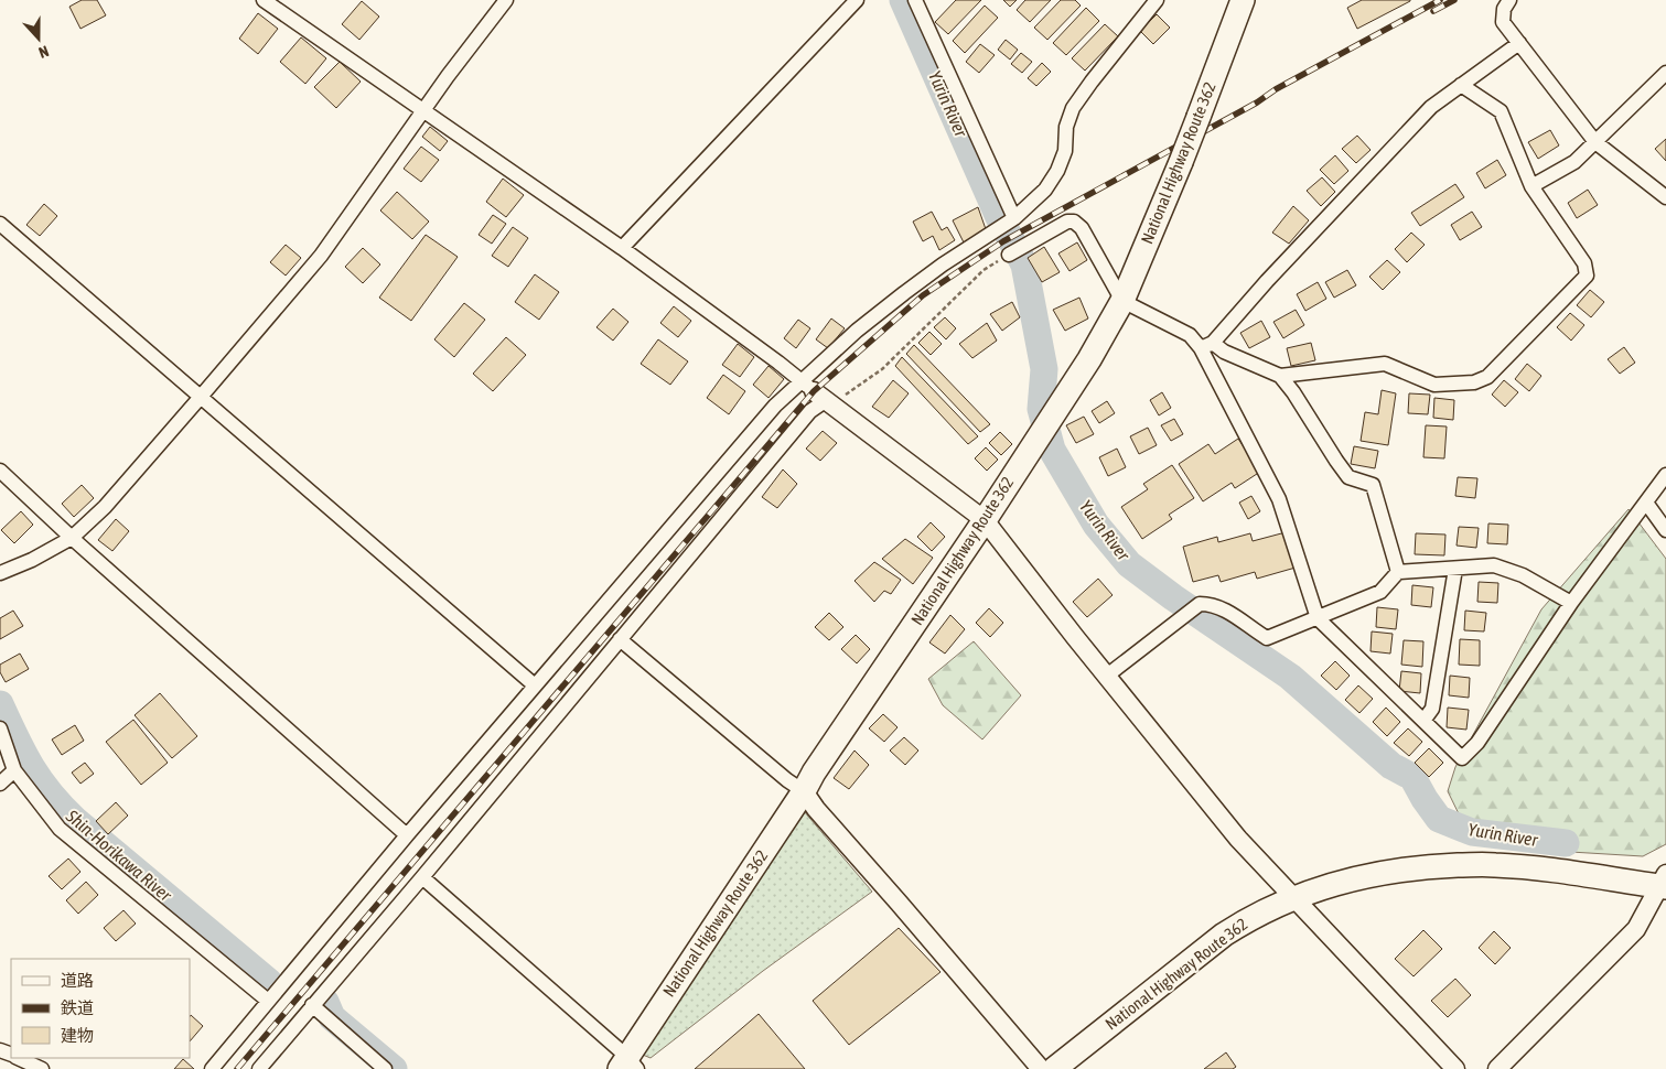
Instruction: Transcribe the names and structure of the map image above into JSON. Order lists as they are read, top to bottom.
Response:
{
  "streets": {
    "highway": ["National Highway Route 362"]
  },
  "water": ["Yurin River", "Shin-Horikawa River"],
  "legend": ["道路", "鉄道", "建物"],
  "north": "bottom"
}
